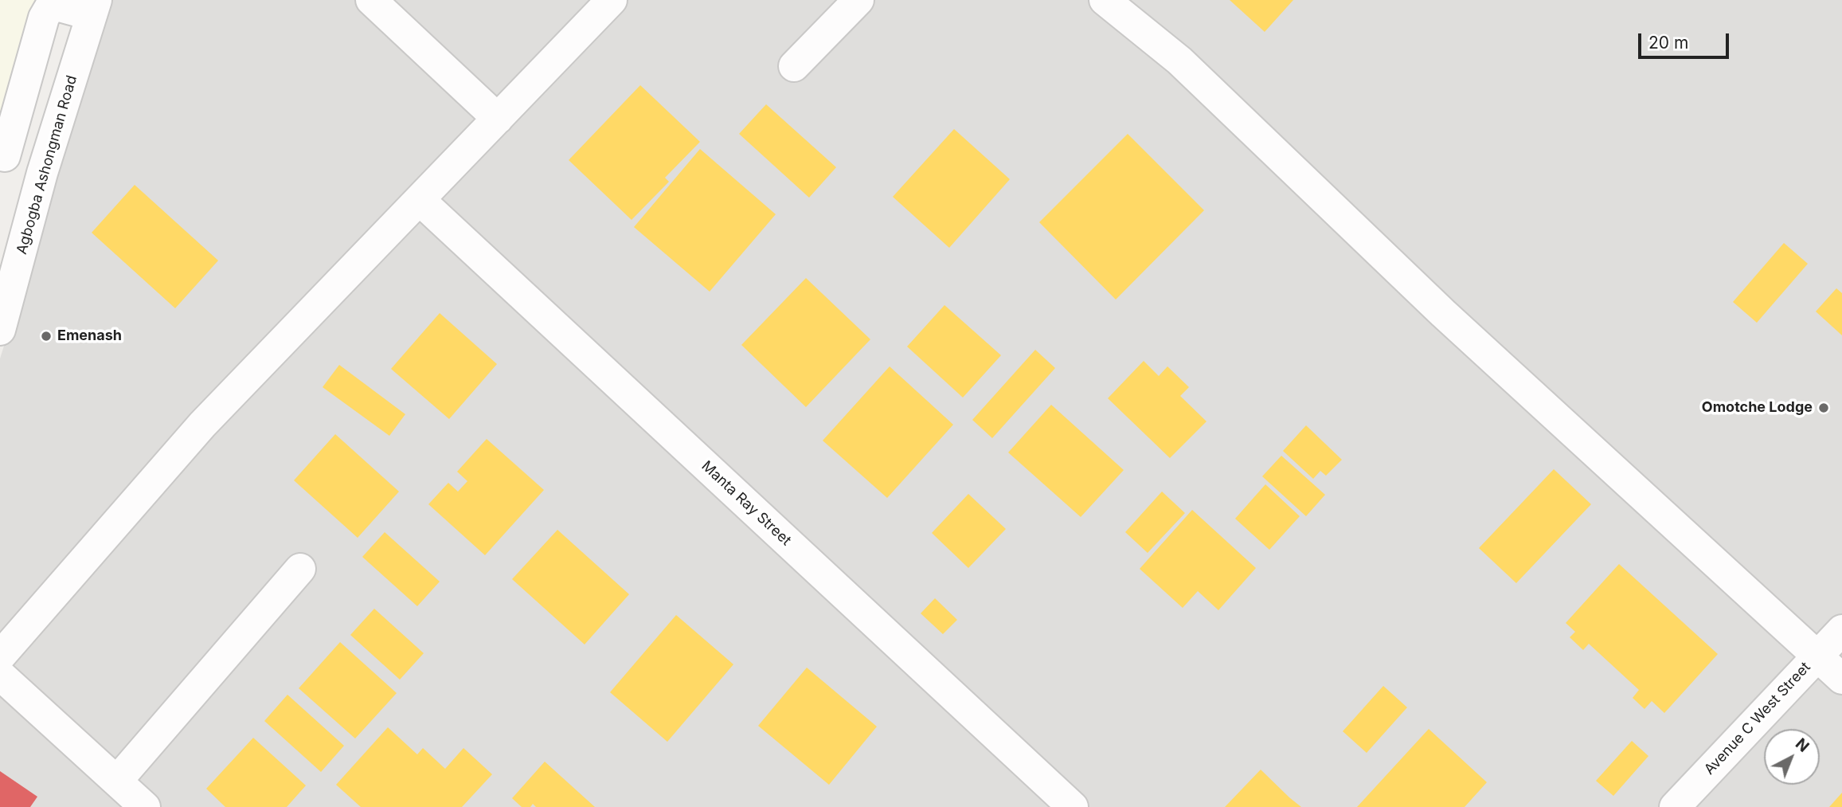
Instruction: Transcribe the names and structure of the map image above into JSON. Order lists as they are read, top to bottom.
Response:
{
  "streets": {
    "street": ["Agbogba Ashongman Road", "Manta Ray Street", "Avenue C West Street"]
  },
  "places": ["Emenash", "Omotche Lodge"],
  "scale_bar": "20 m",
  "north": "top right"
}
